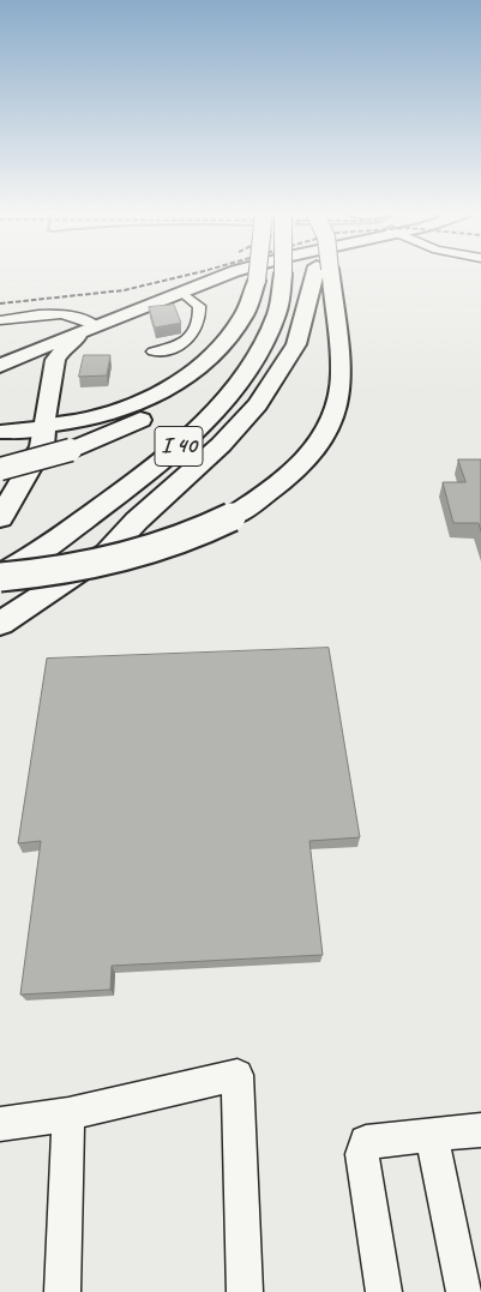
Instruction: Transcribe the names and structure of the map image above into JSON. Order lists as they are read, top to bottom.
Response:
{
  "streets": {
    "highway": ["I 40"]
  }
}
